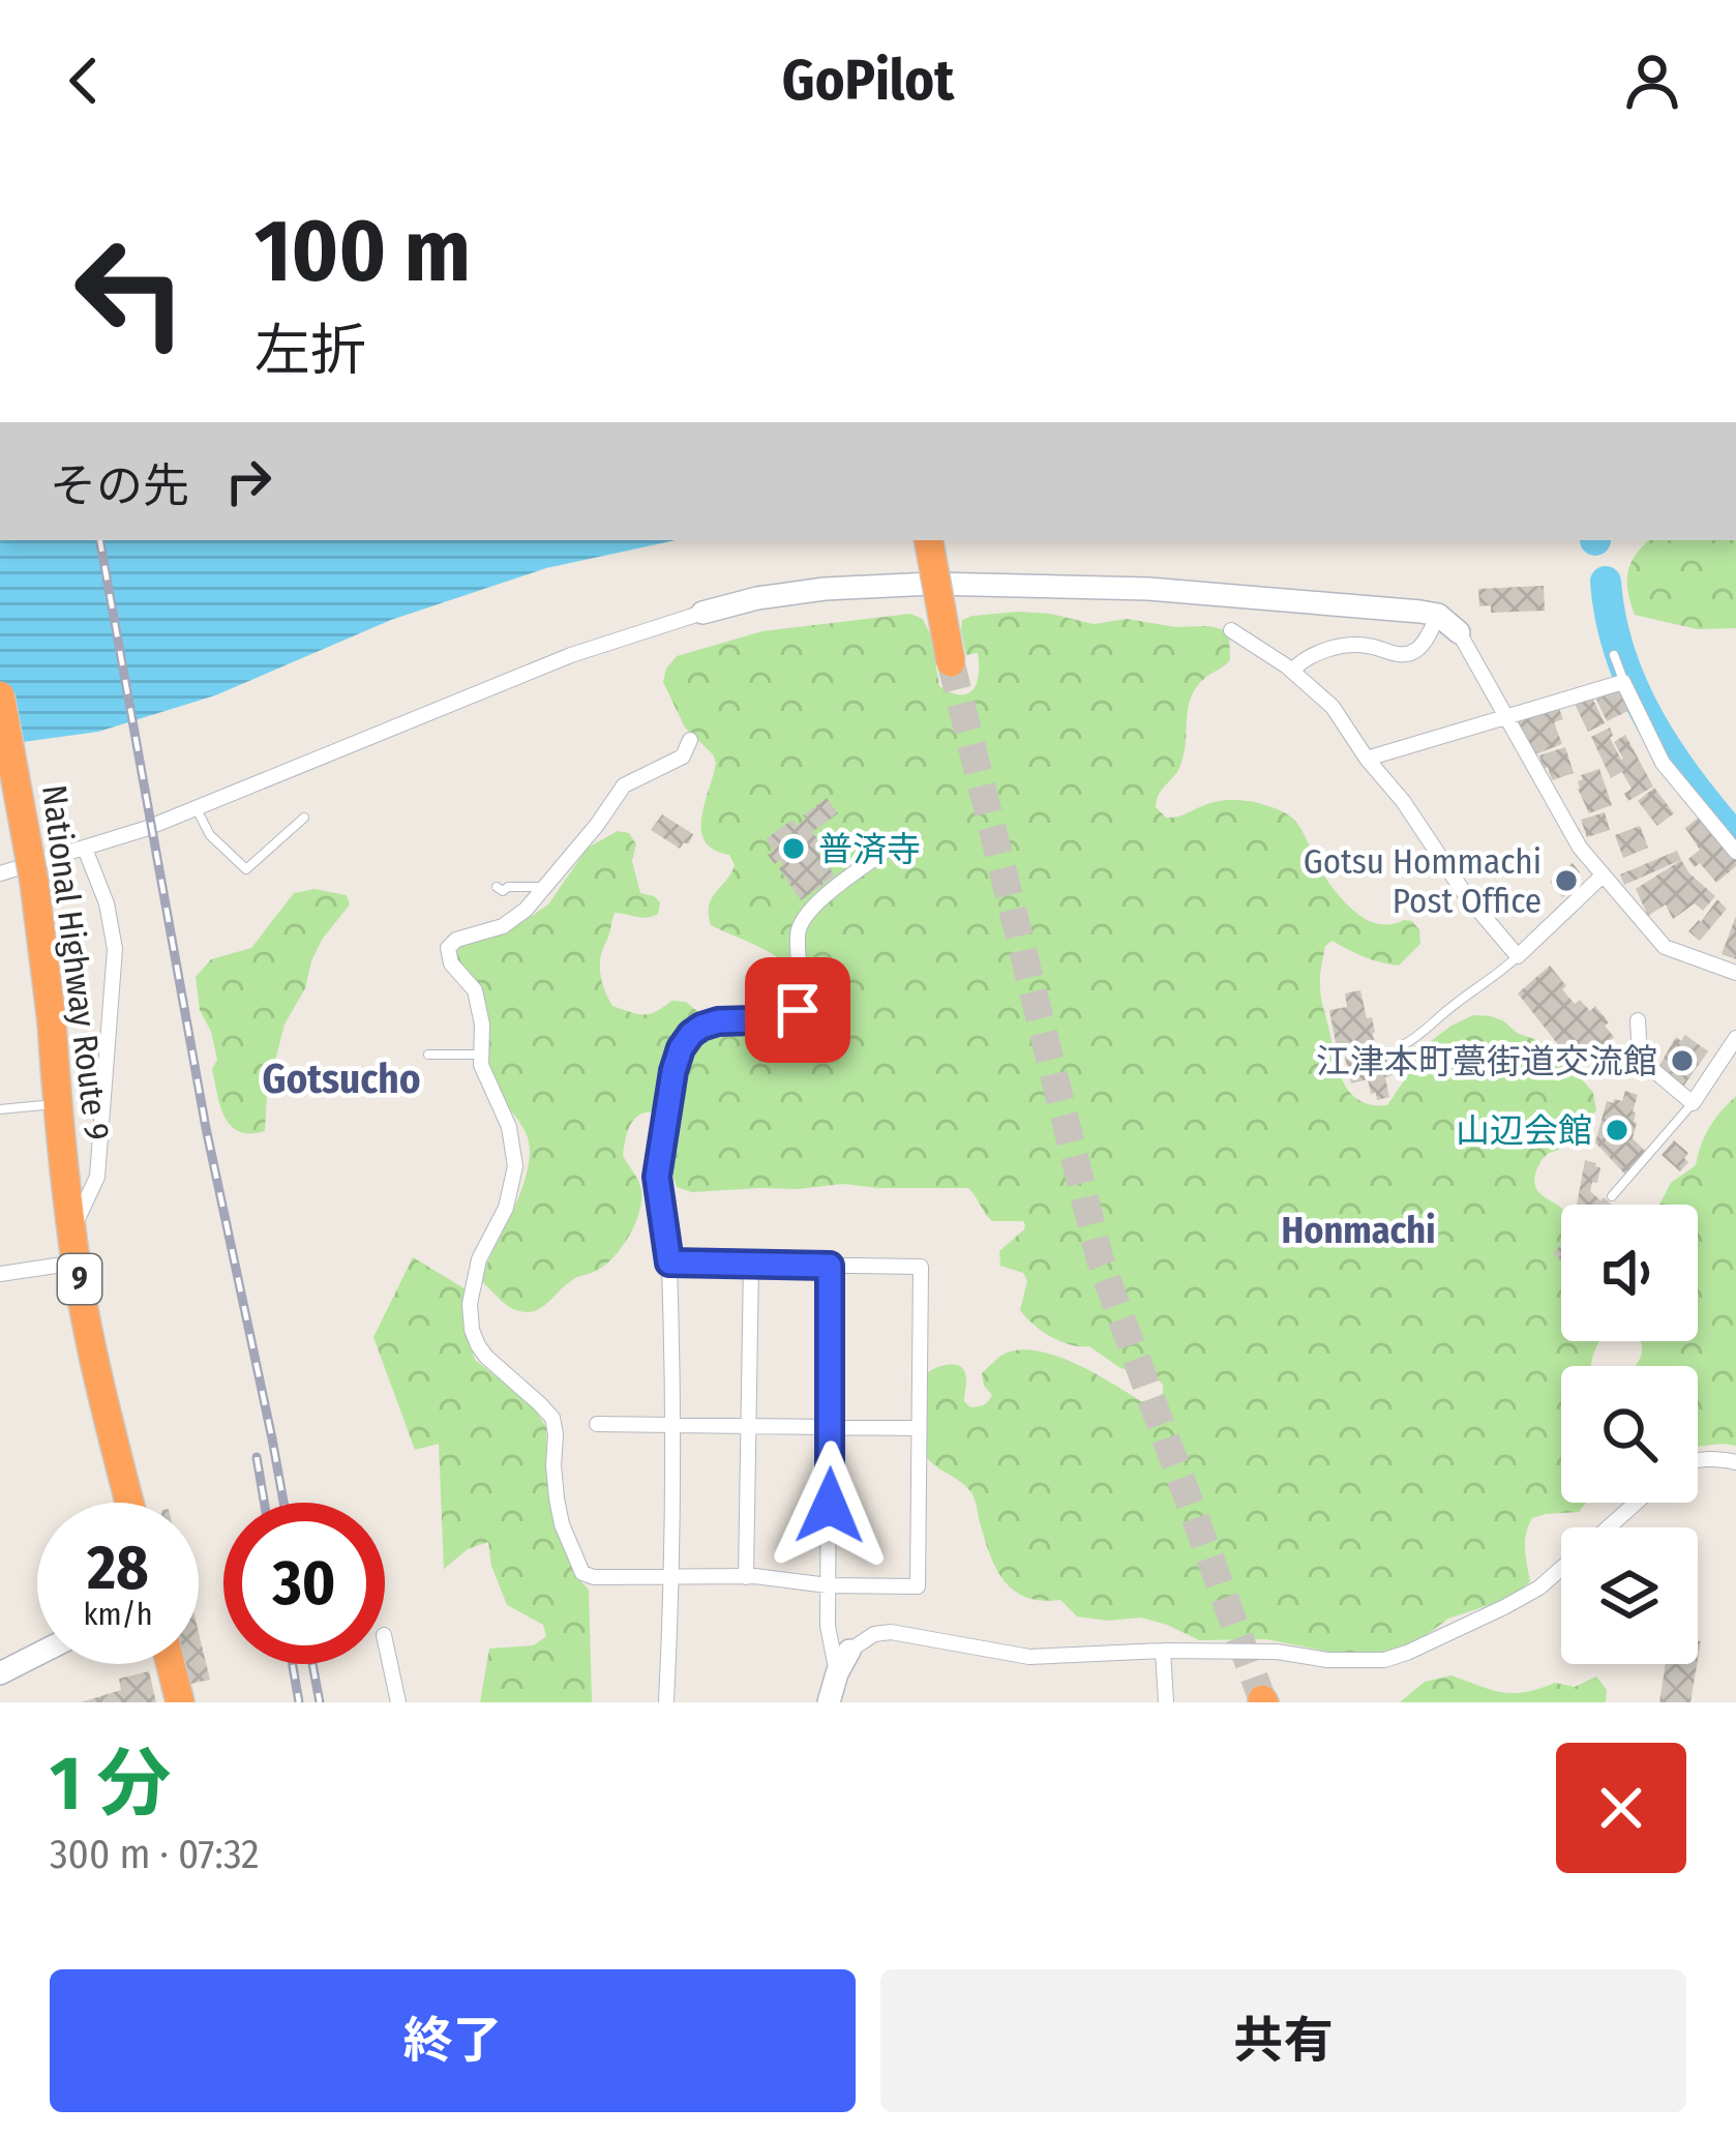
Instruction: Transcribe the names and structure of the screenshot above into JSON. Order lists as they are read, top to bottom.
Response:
{
  "streets": {
    "highway": ["National Highway Route 9", "9"]
  },
  "districts": ["Gotsucho", "Honmachi"],
  "places": [
    "普済寺",
    "Gotsu Hommachi Post Office",
    "江津本町甍街道交流館",
    "山辺会館"
  ],
  "page": {
    "header": "GoPilot",
    "turn": ["100 m", "左折"],
    "then": "その先",
    "speed": "28 km/h",
    "limit": "30",
    "heading": ["1 分", "300 m · 07:32"],
    "buttons": ["終了", "共有"]
  }
}
